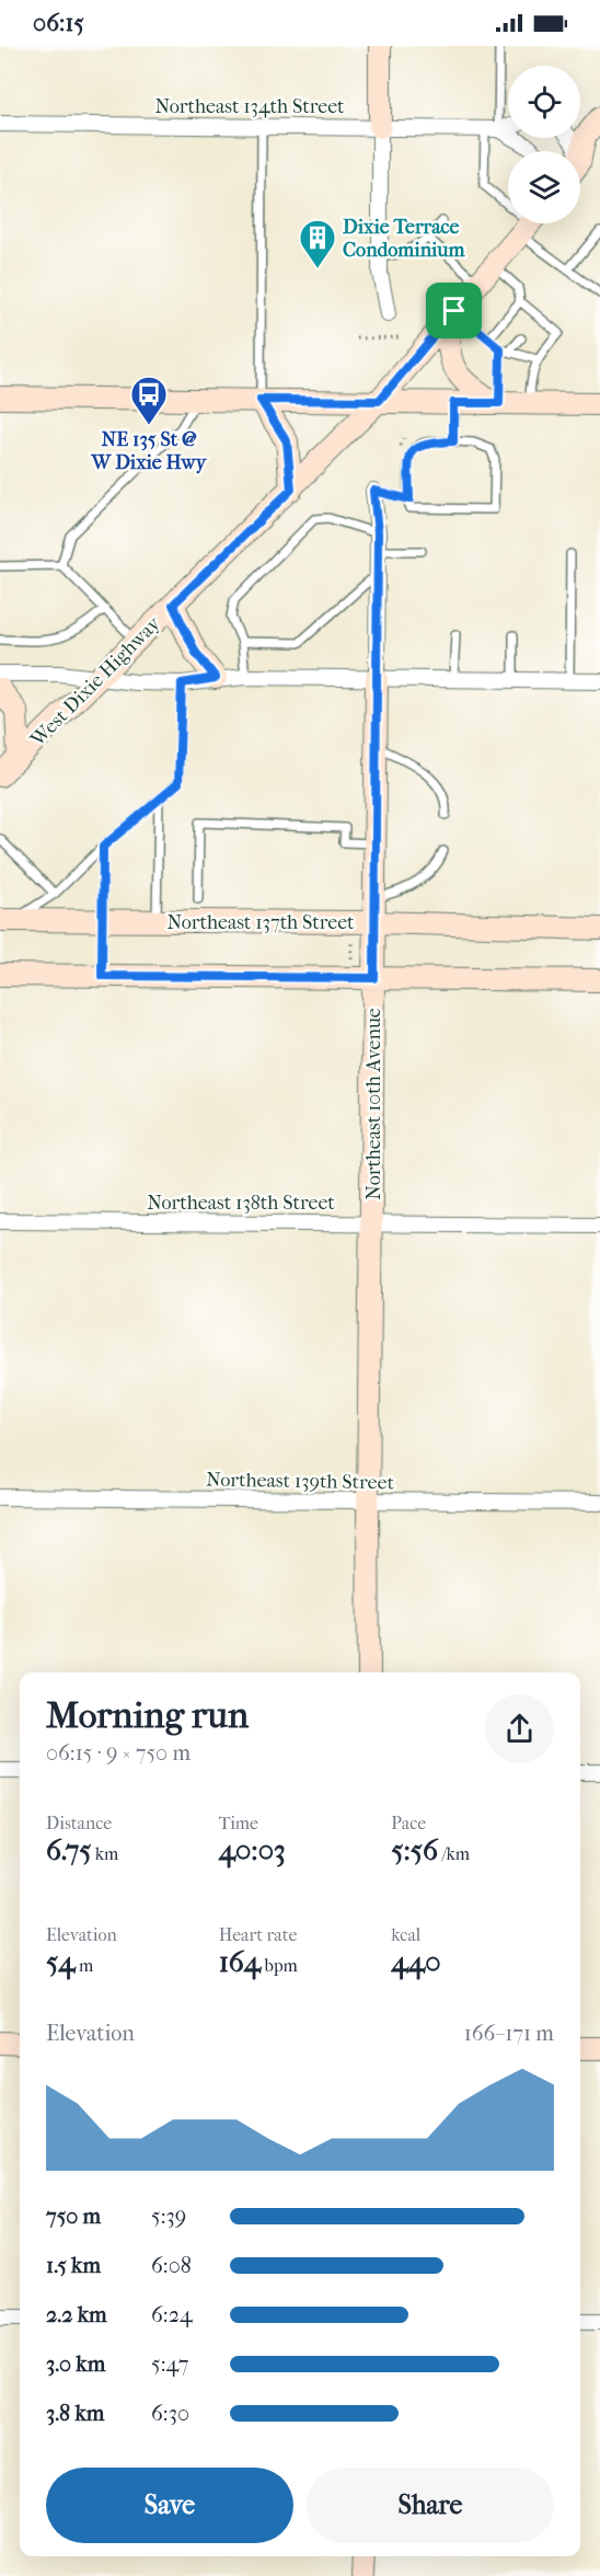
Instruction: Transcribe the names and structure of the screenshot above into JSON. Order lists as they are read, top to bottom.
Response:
{
  "streets": {
    "street": [
      "Northeast 134th Street",
      "West Dixie Highway",
      "Northeast 137th Street",
      "Northeast 10th Avenue",
      "Northeast 138th Street",
      "Northeast 139th Street"
    ]
  },
  "crossings": [
    ["Northeast 137th Street", "Northeast 10th Avenue"],
    ["Northeast 10th Avenue", "Northeast 138th Street"],
    ["Northeast 10th Avenue", "Northeast 139th Street"]
  ],
  "places": {
    "building": ["Dixie Terrace Condominium"],
    "bus stop": ["NE 135 St @ W Dixie Hwy"]
  },
  "page": {
    "status": "06:15",
    "heading": ["Morning run", "06:15 · 9 × 750 m"],
    "stats": [
      ["Distance", "6.75 km"],
      ["Time", "40:03"],
      ["Pace", "5:56 /km"],
      ["Elevation", "54 m"],
      ["Heart rate", "164 bpm"],
      ["kcal", "440"]
    ],
    "chart": ["Elevation", "166–171 m"],
    "list": [
      {
        "name": "750 m",
        "note": "5:39"
      },
      {
        "name": "1.5 km",
        "note": "6:08"
      },
      {
        "name": "2.2 km",
        "note": "6:24"
      },
      {
        "name": "3.0 km",
        "note": "5:47"
      },
      {
        "name": "3.8 km",
        "note": "6:30"
      }
    ],
    "buttons": ["Save", "Share"]
  }
}
